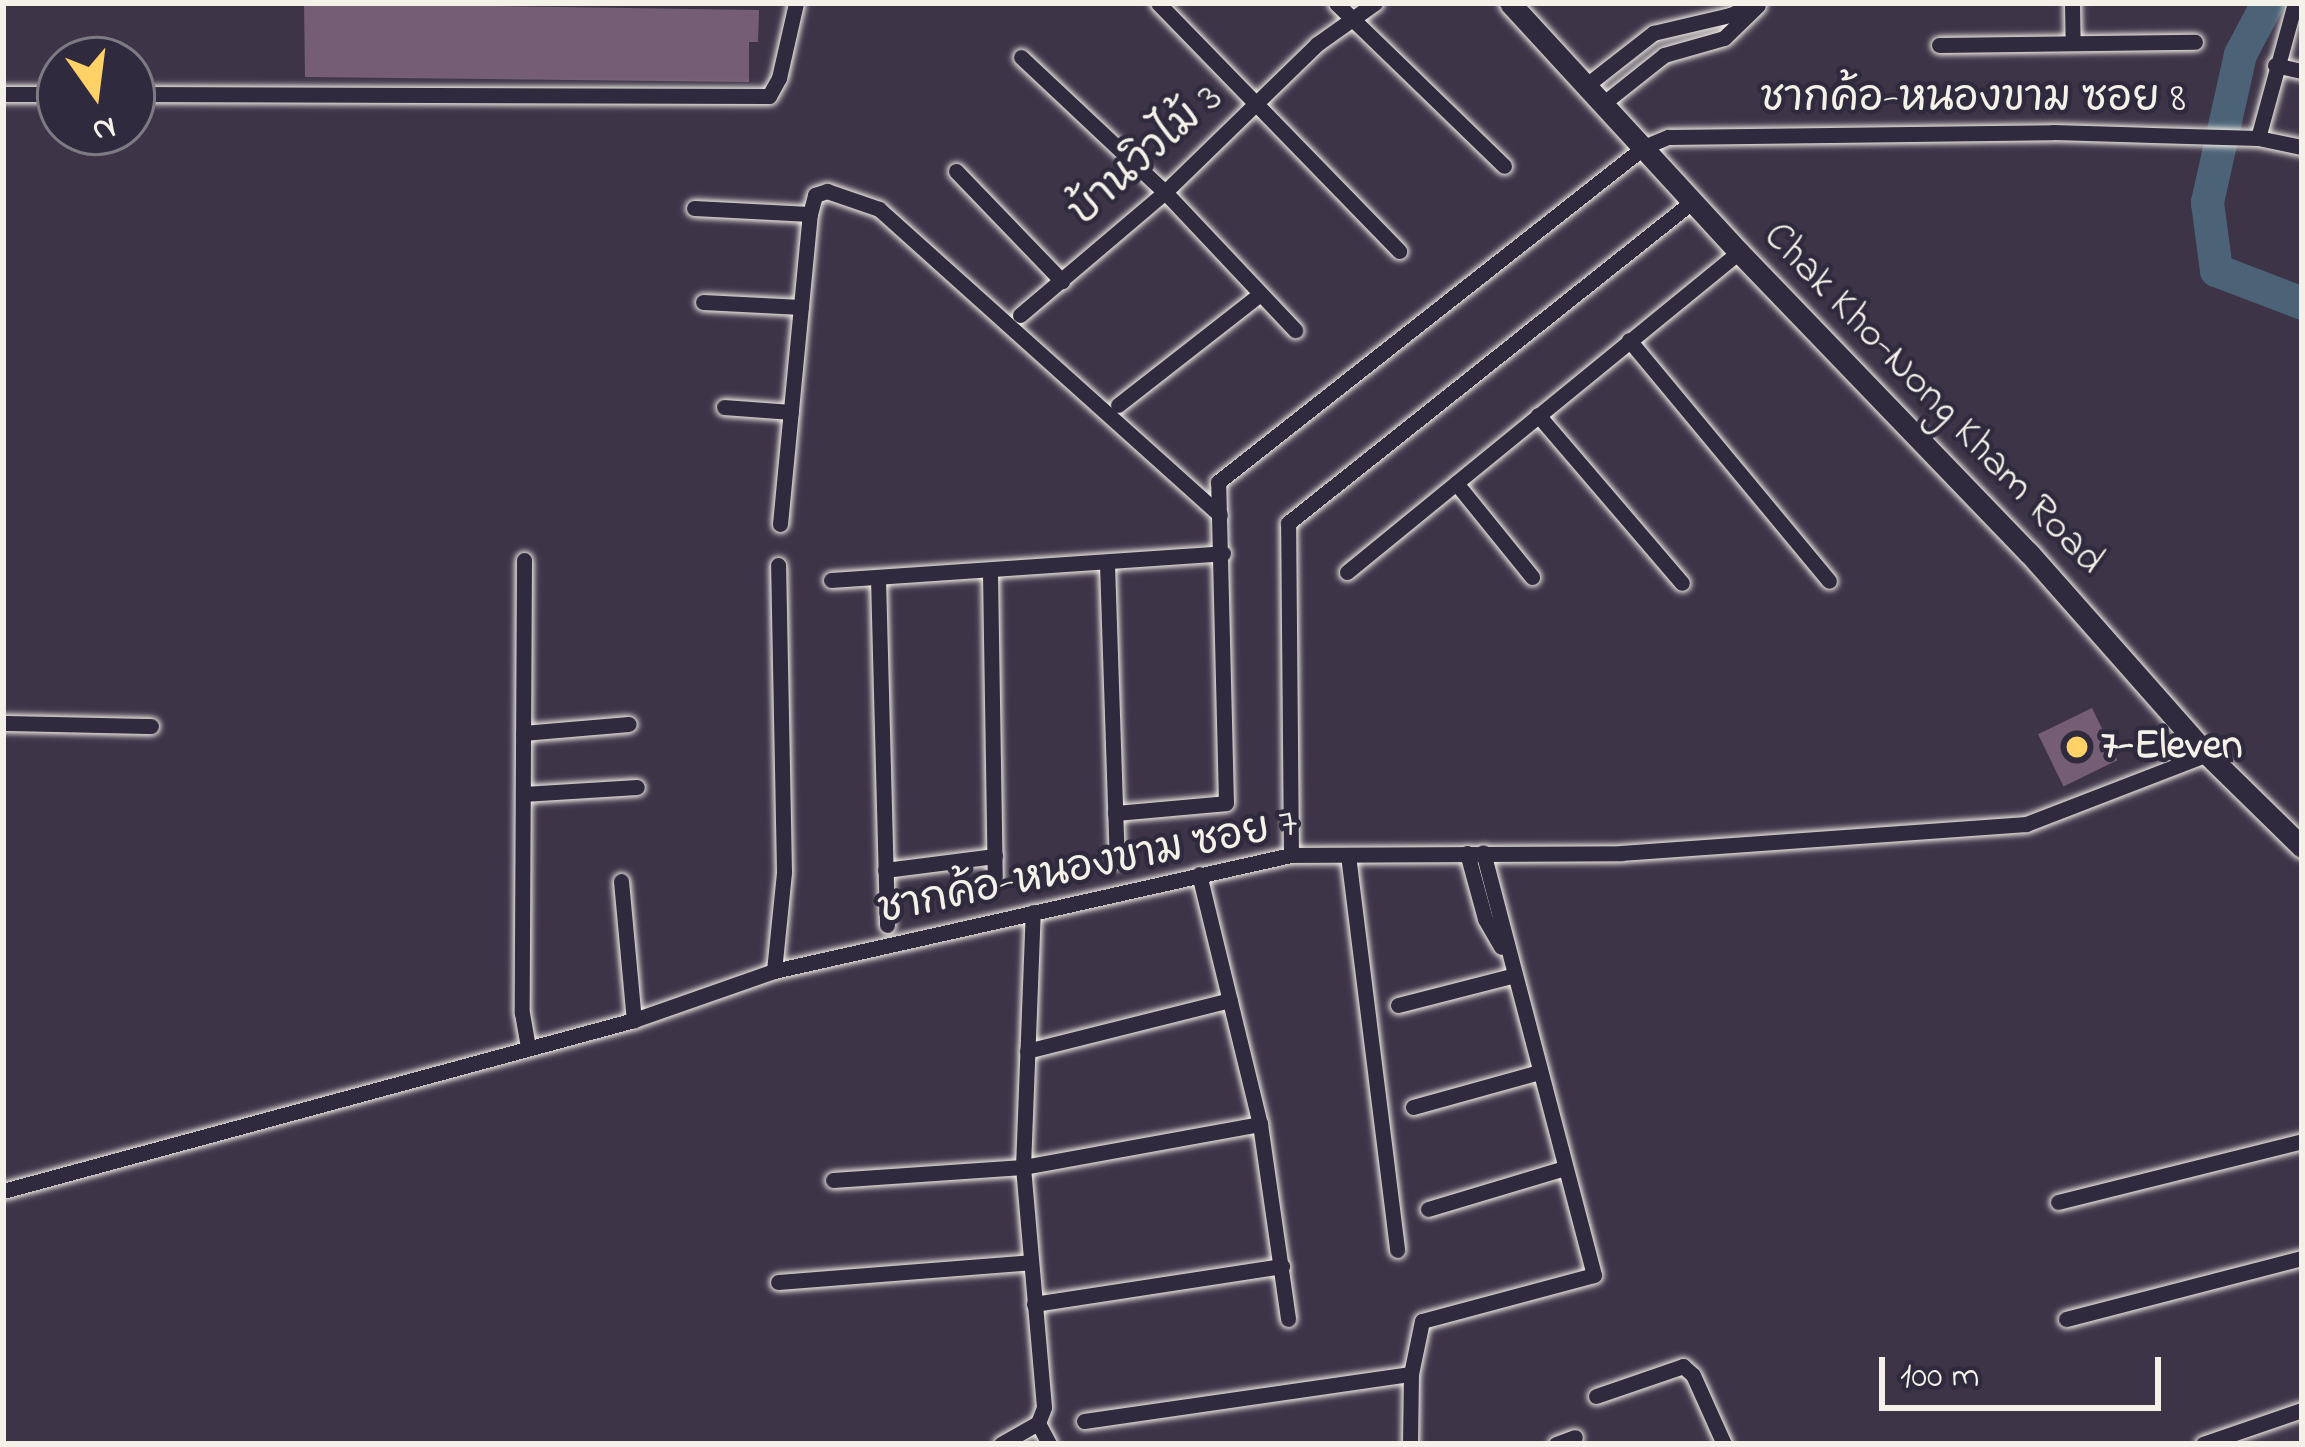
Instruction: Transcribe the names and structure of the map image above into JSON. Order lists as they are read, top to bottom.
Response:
{
  "streets": {
    "street": [
      "ชากค้อ-หนองขาม ซอย 8",
      "บ้านวิวไม้ 3",
      "Chak Kho-Nong Kham Road",
      "ชากค้อ-หนองขาม ซอย 7"
    ]
  },
  "crossings": [
    ["ชากค้อ-หนองขาม ซอย 8", "Chak Kho-Nong Kham Road"],
    ["Chak Kho-Nong Kham Road", "ชากค้อ-หนองขาม ซอย 7"]
  ],
  "places": ["7-Eleven"],
  "scale_bar": "100 m",
  "north": "bottom"
}
